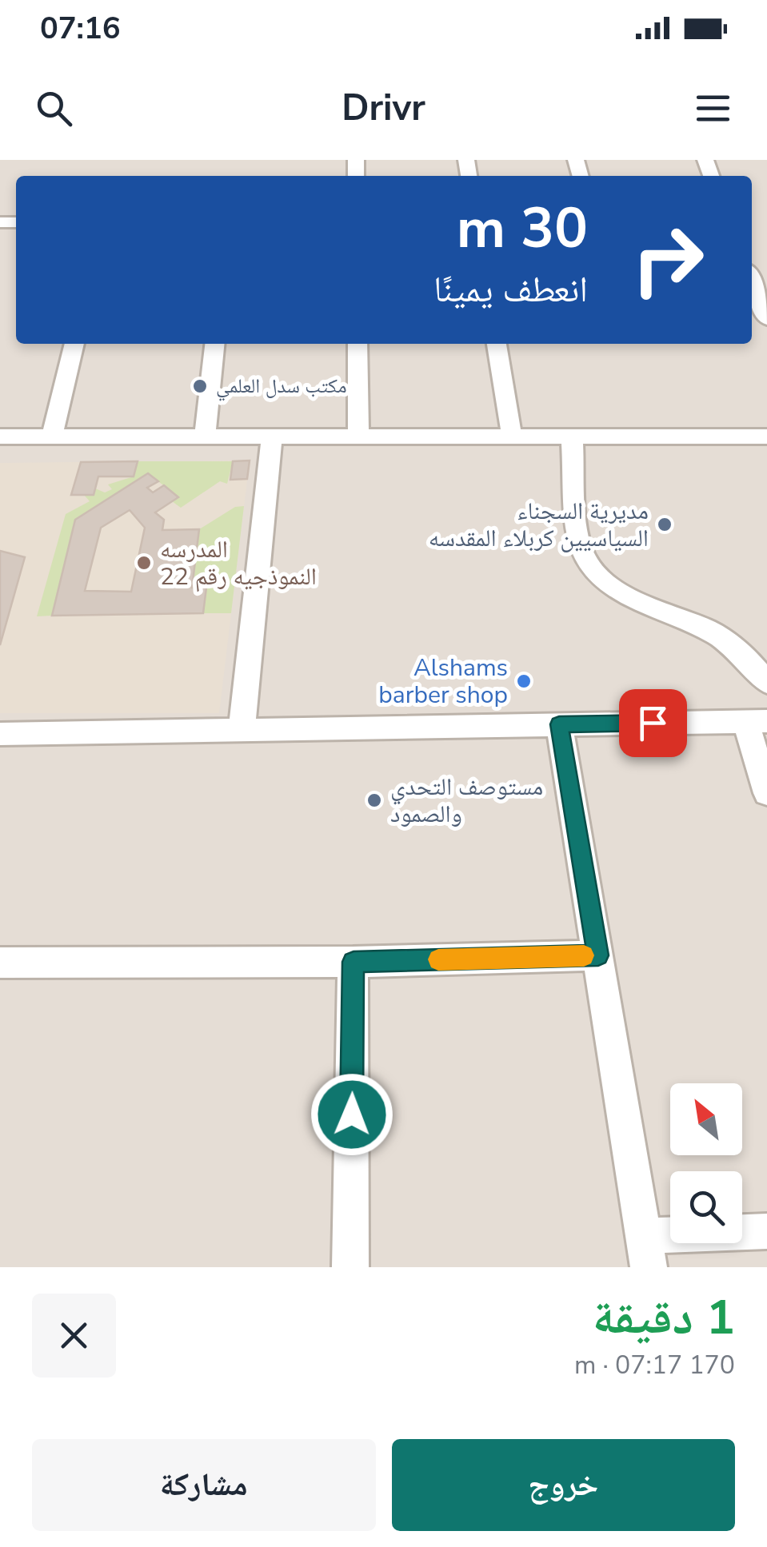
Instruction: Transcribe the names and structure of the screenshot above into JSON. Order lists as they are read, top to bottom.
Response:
{
  "places": [
    "مكتب سدل العلمي",
    "مديرية السجناء السياسيين كربلاء المقدسه",
    "المدرسه النموذجيه رقم 22",
    "Alshams barber shop",
    "مستوصف التحدي والصمود"
  ],
  "north": "top left",
  "page": {
    "status": "07:16",
    "header": "Drivr",
    "turn": ["30 m", "انعطف يمينًا"],
    "heading": ["1 دقيقة", "170 m · 07:17"],
    "buttons": ["خروج", "مشاركة"]
  }
}
